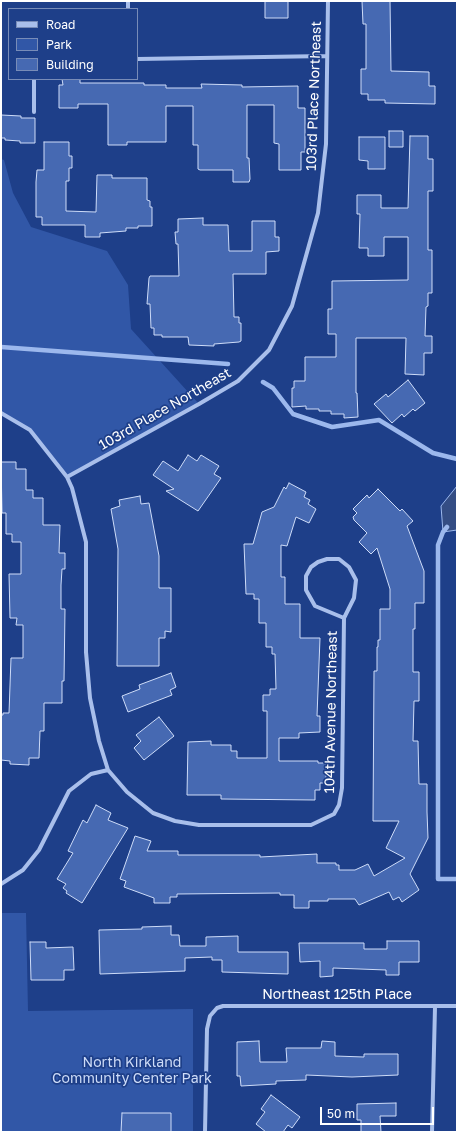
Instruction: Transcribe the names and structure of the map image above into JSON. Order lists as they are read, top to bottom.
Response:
{
  "streets": {
    "street": ["103rd Place Northeast", "104th Avenue Northeast", "Northeast 125th Place"]
  },
  "parks": ["North Kirkland Community Center Park"],
  "legend": ["Road", "Park", "Building"],
  "scale_bar": "50 m"
}
